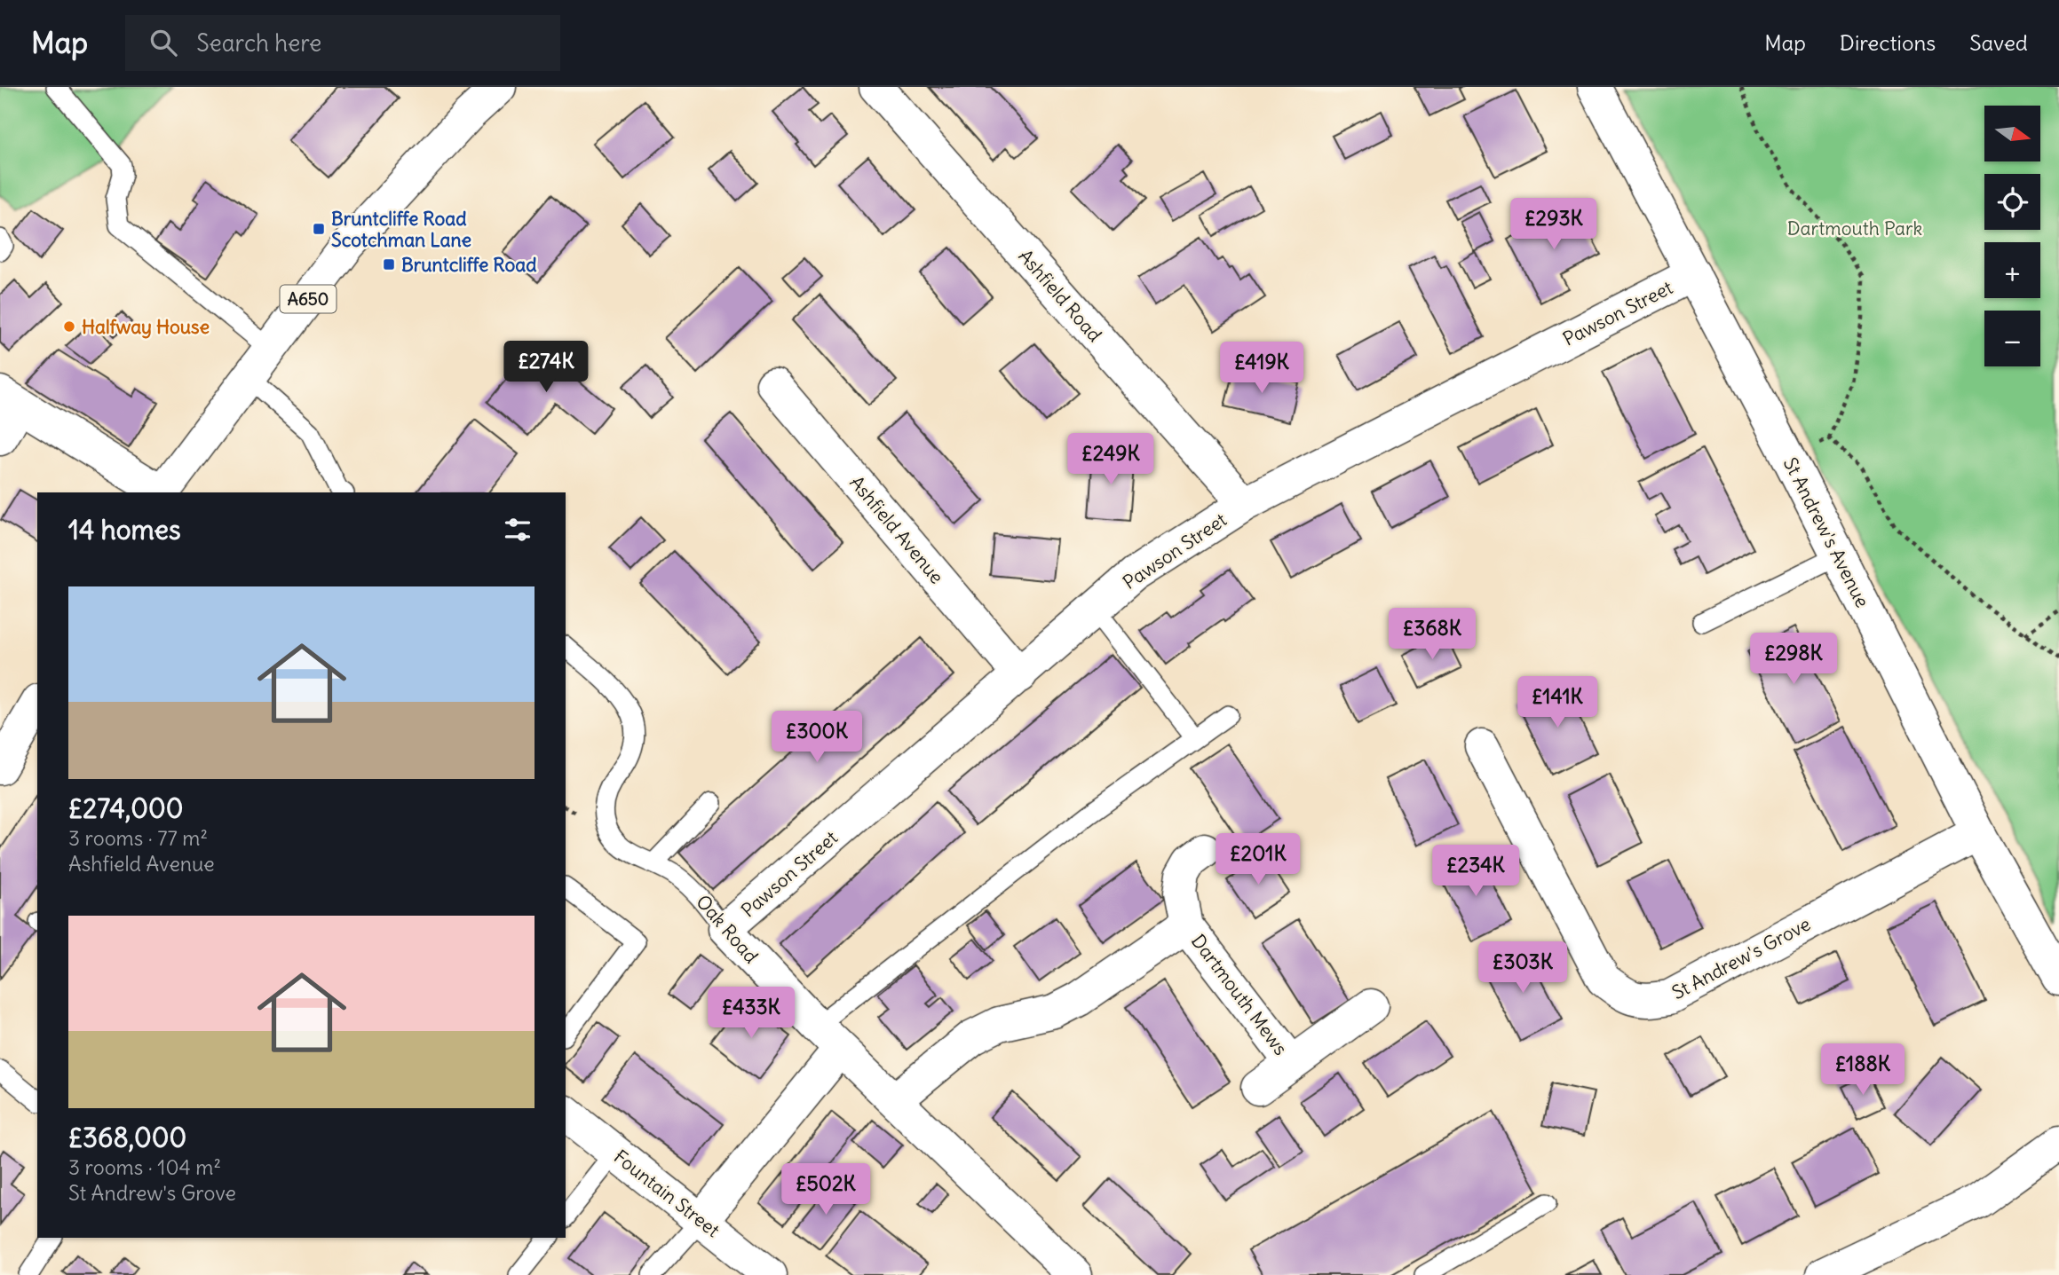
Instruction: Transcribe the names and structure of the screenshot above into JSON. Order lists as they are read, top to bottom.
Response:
{
  "streets": {
    "street": [
      "Ashfield Road",
      "A650",
      "Pawson Street",
      "Ashfield Avenue",
      "St Andrew's Avenue",
      "Oak Road",
      "St Andrew's Grove",
      "Dartmouth Mews",
      "Fountain Street"
    ]
  },
  "crossings": [
    ["Ashfield Road", "Pawson Street"],
    ["Pawson Street", "Ashfield Avenue"],
    ["Pawson Street", "St Andrew's Avenue"],
    ["Pawson Street", "Oak Road"],
    ["St Andrew's Avenue", "St Andrew's Grove"],
    ["Oak Road", "Dartmouth Mews"]
  ],
  "parks": ["Dartmouth Park"],
  "places": {
    "transit": ["Bruntcliffe Road Scotchman Lane", "Bruntcliffe Road"],
    "other": ["Halfway House"]
  },
  "north": "right",
  "page": {
    "header": "Map",
    "search": "Search here",
    "nav": ["Map", "Directions", "Saved"],
    "map_buttons": ["+", "−"],
    "price": [
      "£293K",
      "£274K",
      "£419K",
      "£249K",
      "£368K",
      "£298K",
      "£141K",
      "£300K",
      "£201K",
      "£234K",
      "£303K",
      "£433K",
      "£188K",
      "£502K"
    ],
    "heading": "14 homes",
    "list": [
      {
        "name": "£274,000",
        "note": "3 rooms · 77 m² · Ashfield Avenue"
      },
      {
        "name": "£368,000",
        "note": "3 rooms · 104 m² · St Andrew's Grove"
      }
    ]
  }
}
